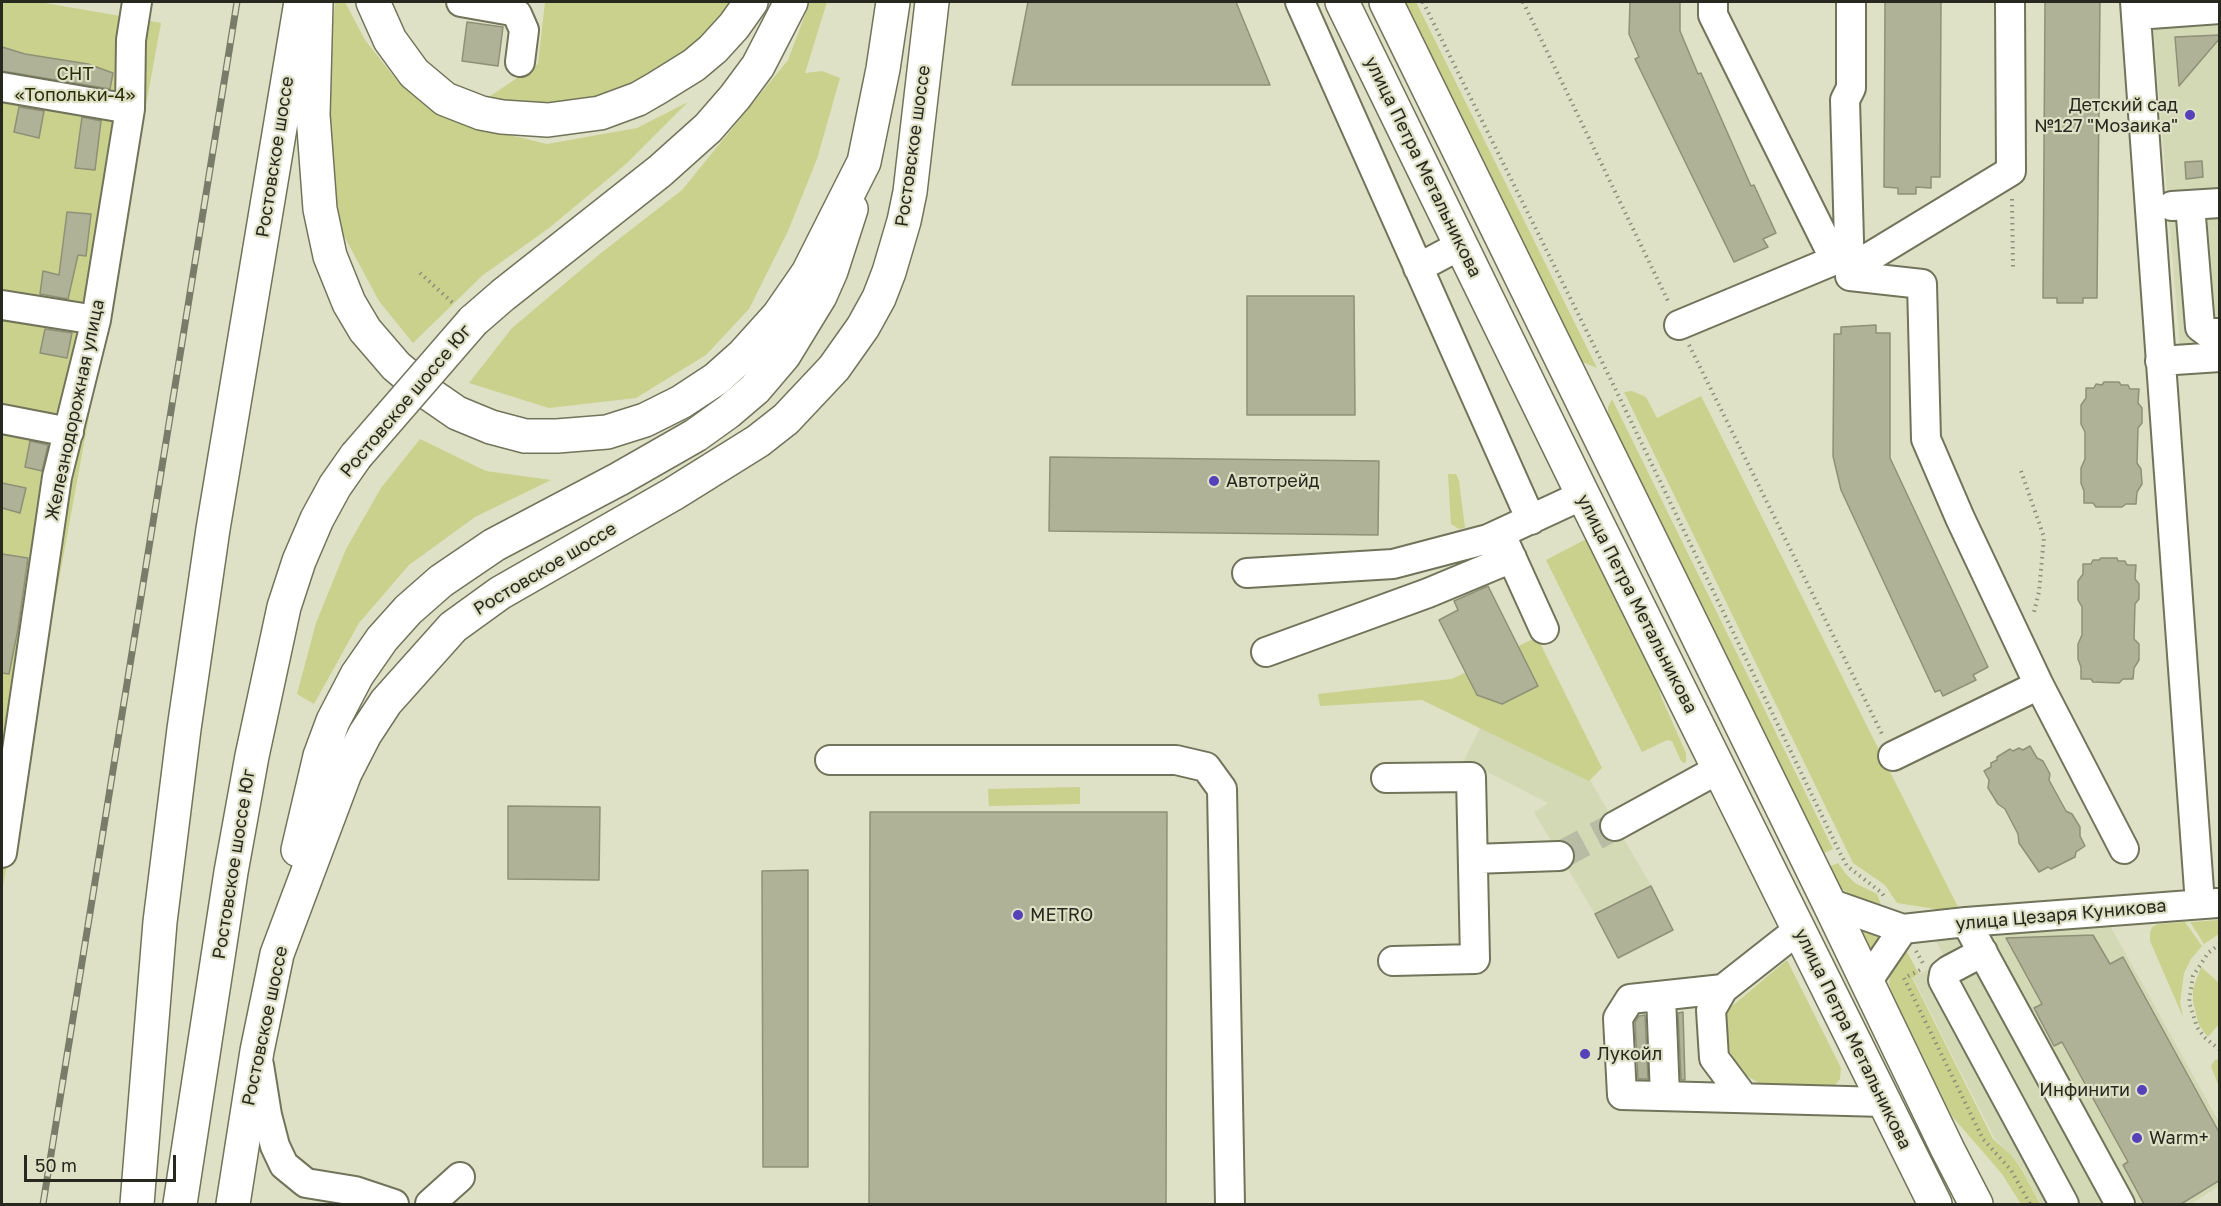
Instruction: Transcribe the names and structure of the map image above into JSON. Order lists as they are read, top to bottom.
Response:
{
  "streets": {
    "main road": ["Ростовское шоссе", "улица Петра Метальникова", "Ростовское шоссе Юг"],
    "street": ["Железнодорожная улица", "улица Цезаря Куникова"]
  },
  "parks": ["СНТ «Топольки-4»"],
  "places": [
    "Детский сад №127 \"Мозаика\"",
    "Автотрейд",
    "METRO",
    "Лукойл",
    "Инфинити",
    "Warm+"
  ],
  "scale_bar": "50 m"
}
